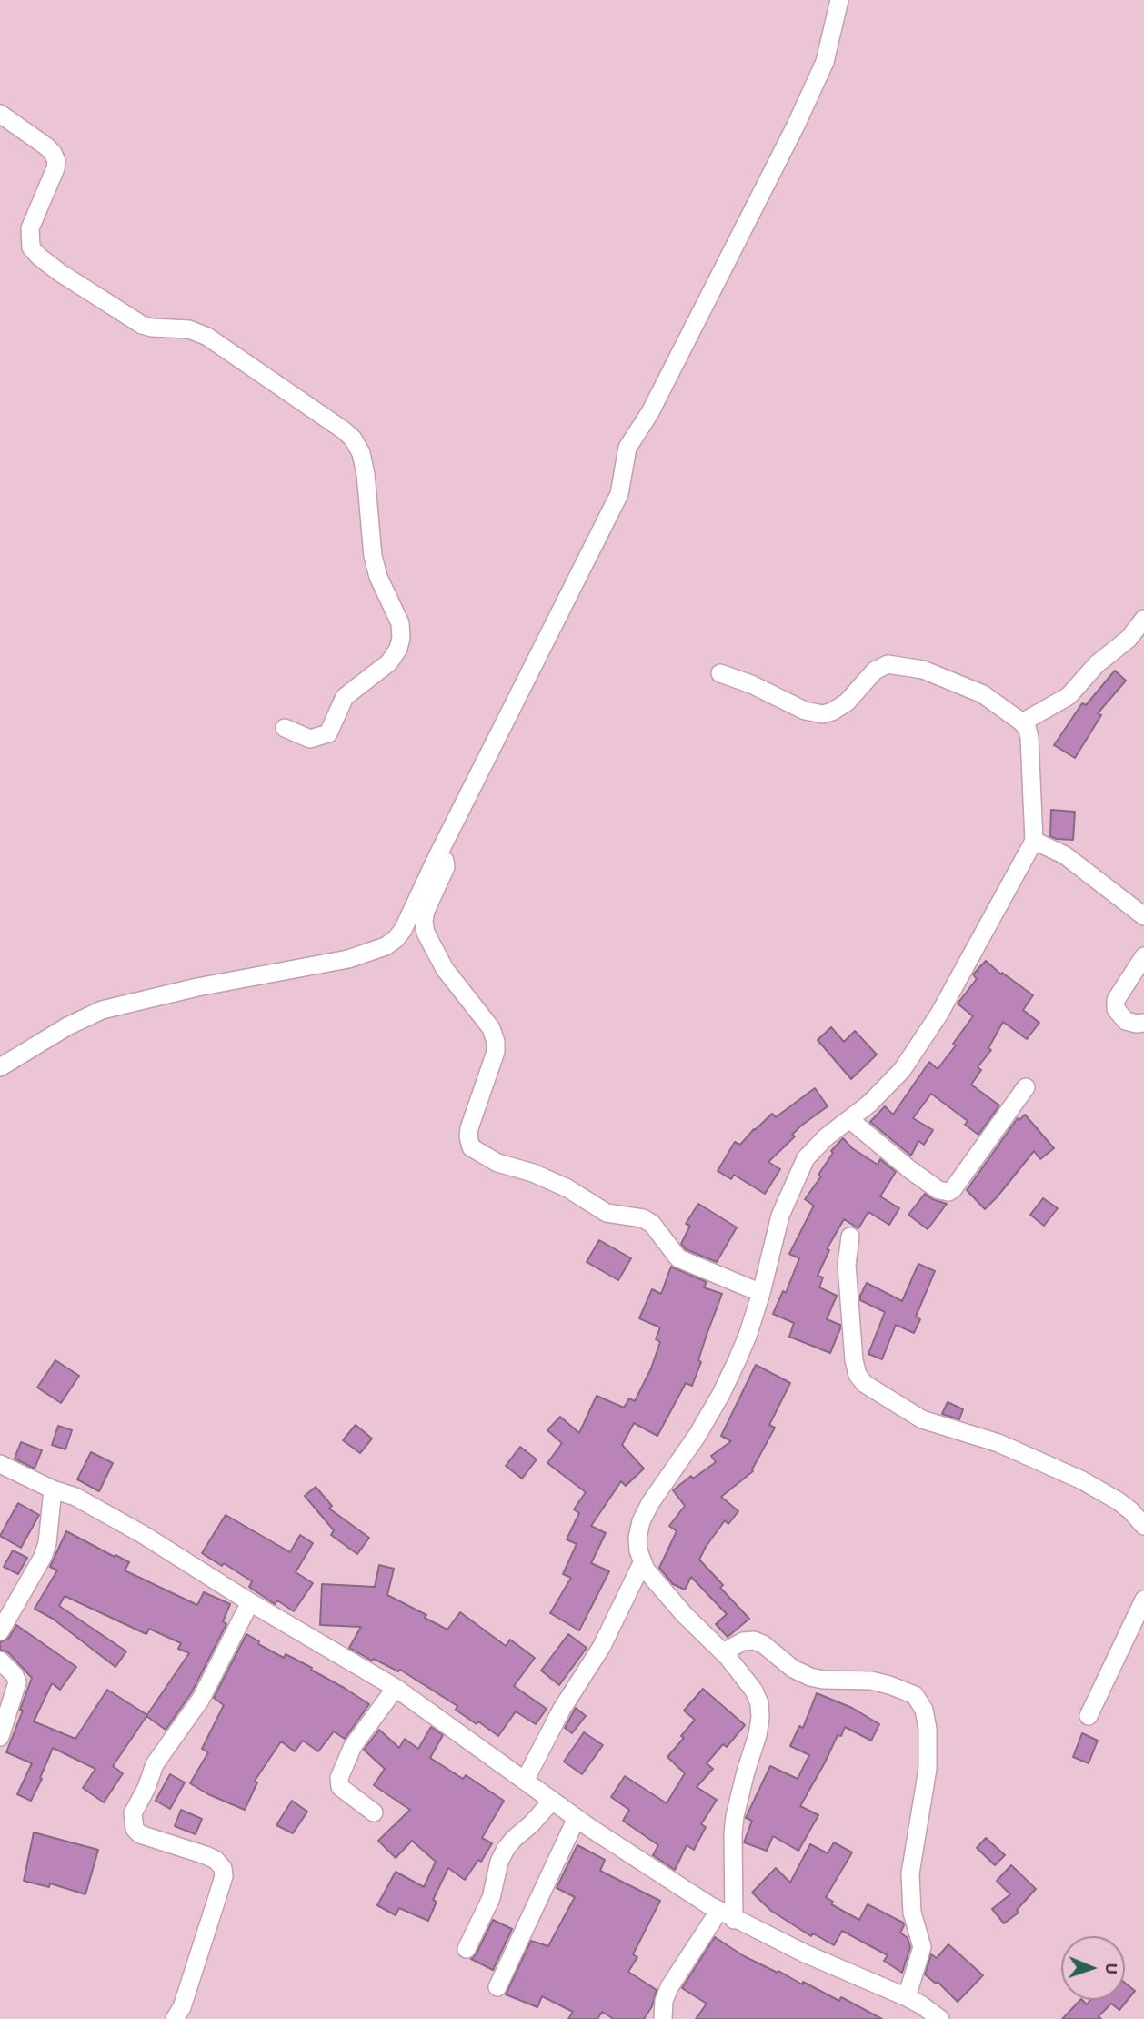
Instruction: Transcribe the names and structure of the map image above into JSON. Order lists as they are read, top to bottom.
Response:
{
  "north": "right"
}
